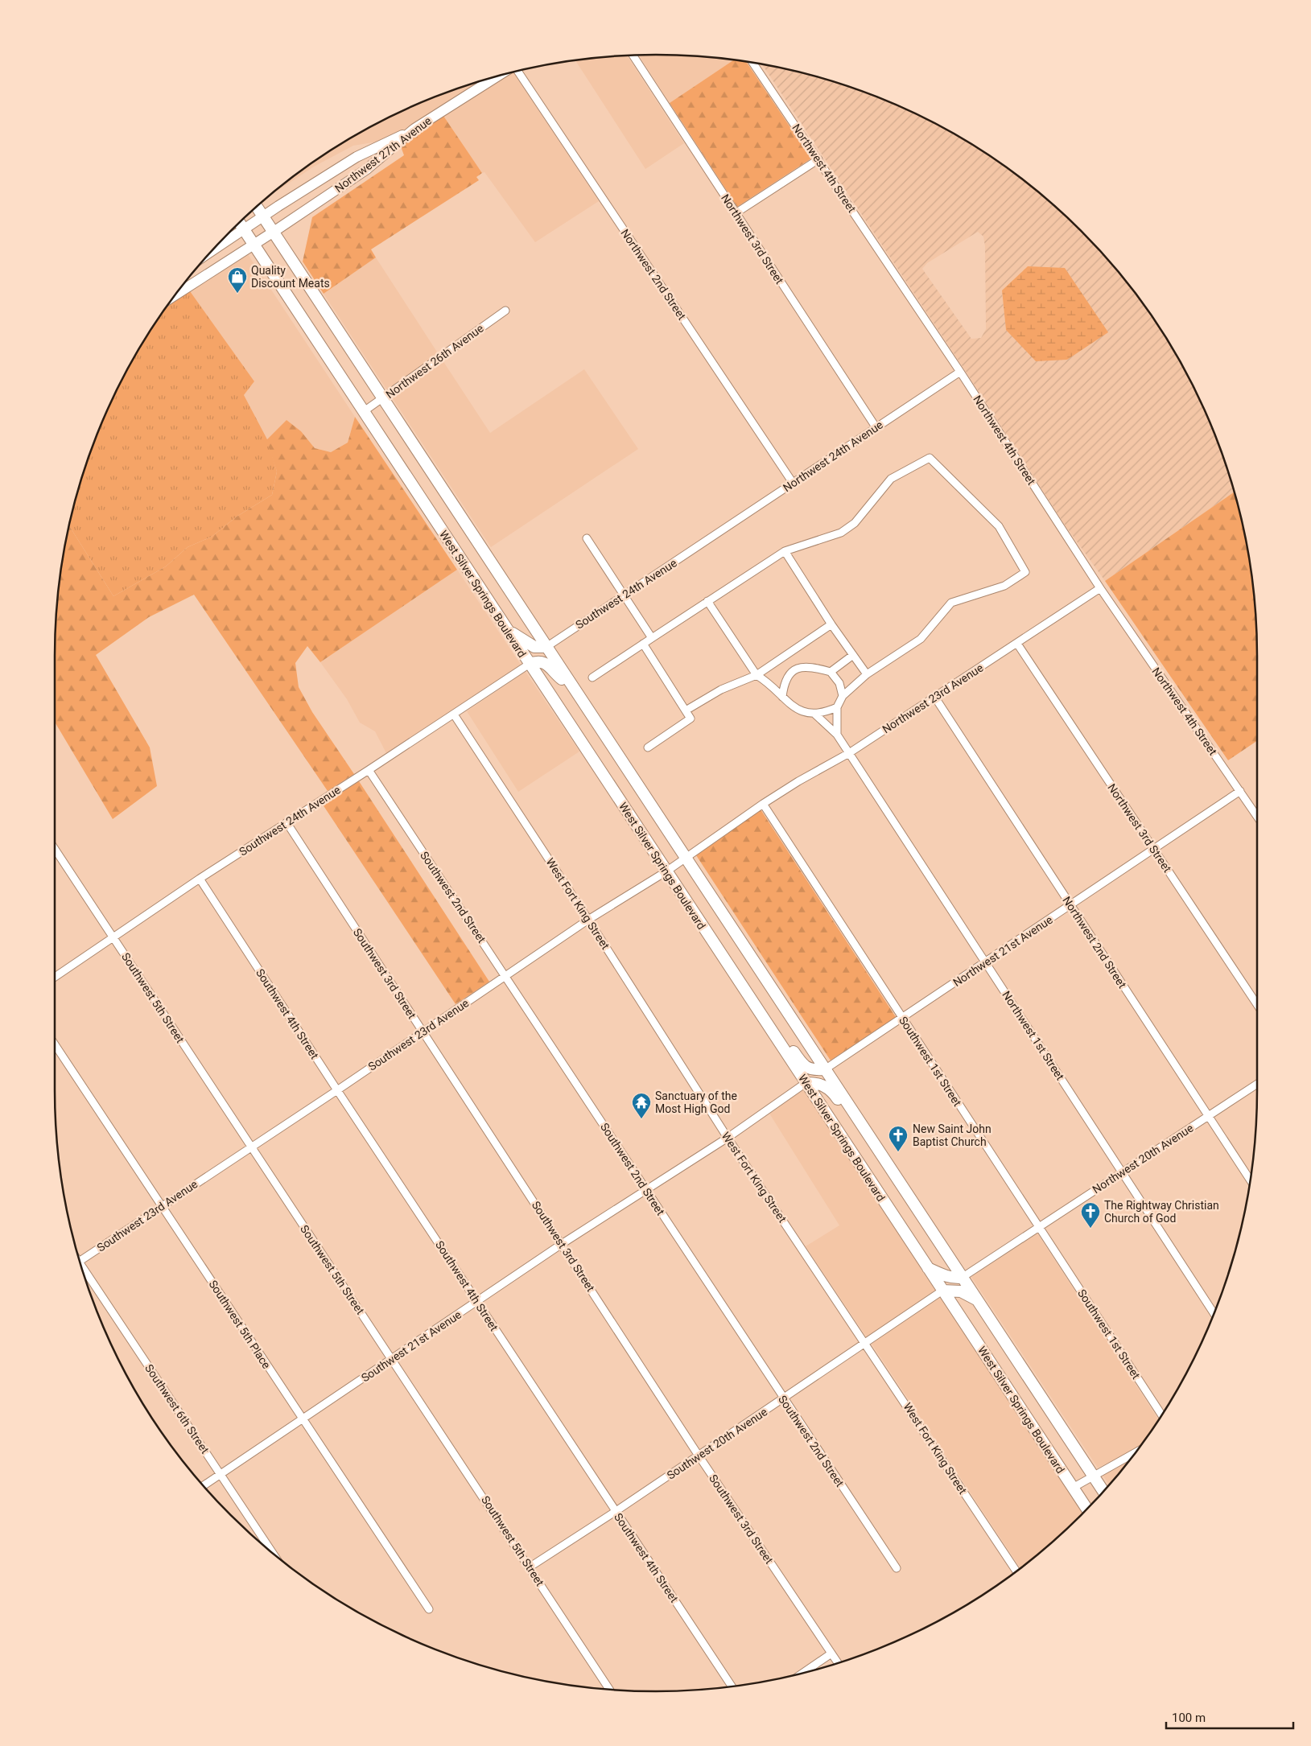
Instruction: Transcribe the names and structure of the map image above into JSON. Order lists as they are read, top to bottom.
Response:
{
  "streets": {
    "main road": ["Northwest 27th Avenue", "West Silver Springs Boulevard"],
    "street": [
      "Northwest 4th Street",
      "Northwest 3rd Street",
      "Northwest 2nd Street",
      "Northwest 26th Avenue",
      "Northwest 24th Avenue",
      "Southwest 24th Avenue",
      "Northwest 23rd Avenue",
      "Southwest 2nd Street",
      "West Fort King Street",
      "Northwest 21st Avenue",
      "Southwest 3rd Street",
      "Southwest 5th Street",
      "Southwest 4th Street",
      "Southwest 23rd Avenue",
      "Northwest 1st Street",
      "Southwest 1st Street",
      "Northwest 20th Avenue",
      "Southwest 5th Place",
      "Southwest 21st Avenue",
      "Southwest 6th Street",
      "Southwest 20th Avenue"
    ]
  },
  "crossings": [
    ["Northwest 27th Avenue", "West Silver Springs Boulevard"],
    ["Northwest 4th Street", "Northwest 24th Avenue"],
    ["Northwest 4th Street", "Northwest 23rd Avenue"],
    ["Northwest 4th Street", "Northwest 21st Avenue"],
    ["Northwest 3rd Street", "Northwest 24th Avenue"],
    ["Northwest 3rd Street", "Northwest 23rd Avenue"],
    ["Northwest 3rd Street", "Northwest 21st Avenue"],
    ["Northwest 2nd Street", "Northwest 24th Avenue"],
    ["Northwest 2nd Street", "Northwest 23rd Avenue"],
    ["Northwest 2nd Street", "Northwest 21st Avenue"],
    ["Northwest 2nd Street", "Northwest 20th Avenue"],
    ["Northwest 26th Avenue", "West Silver Springs Boulevard"],
    ["Northwest 24th Avenue", "Southwest 24th Avenue"],
    ["West Silver Springs Boulevard", "Southwest 24th Avenue"],
    ["West Silver Springs Boulevard", "Northwest 21st Avenue"],
    ["West Silver Springs Boulevard", "Southwest 23rd Avenue"],
    ["West Silver Springs Boulevard", "Northwest 20th Avenue"],
    ["West Silver Springs Boulevard", "Southwest 21st Avenue"],
    ["West Silver Springs Boulevard", "Southwest 20th Avenue"],
    ["Southwest 24th Avenue", "Southwest 2nd Street"],
    ["Southwest 24th Avenue", "West Fort King Street"],
    ["Southwest 24th Avenue", "Southwest 3rd Street"],
    ["Southwest 24th Avenue", "Southwest 5th Street"],
    ["Southwest 24th Avenue", "Southwest 4th Street"],
    ["Northwest 23rd Avenue", "Southwest 23rd Avenue"],
    ["Northwest 23rd Avenue", "Northwest 1st Street"],
    ["Northwest 23rd Avenue", "Southwest 1st Street"],
    ["Southwest 2nd Street", "Southwest 23rd Avenue"],
    ["Southwest 2nd Street", "Southwest 21st Avenue"],
    ["Southwest 2nd Street", "Southwest 20th Avenue"],
    ["West Fort King Street", "Southwest 23rd Avenue"],
    ["West Fort King Street", "Southwest 21st Avenue"],
    ["West Fort King Street", "Southwest 20th Avenue"],
    ["Northwest 21st Avenue", "Northwest 1st Street"],
    ["Northwest 21st Avenue", "Southwest 1st Street"],
    ["Southwest 3rd Street", "Southwest 23rd Avenue"],
    ["Southwest 3rd Street", "Southwest 21st Avenue"],
    ["Southwest 3rd Street", "Southwest 20th Avenue"],
    ["Southwest 5th Street", "Southwest 23rd Avenue"],
    ["Southwest 5th Street", "Southwest 21st Avenue"],
    ["Southwest 5th Street", "Southwest 20th Avenue"],
    ["Southwest 4th Street", "Southwest 23rd Avenue"],
    ["Southwest 4th Street", "Southwest 21st Avenue"],
    ["Southwest 4th Street", "Southwest 20th Avenue"],
    ["Southwest 23rd Avenue", "Southwest 1st Street"],
    ["Southwest 23rd Avenue", "Southwest 5th Place"],
    ["Northwest 1st Street", "Northwest 20th Avenue"],
    ["Southwest 1st Street", "Northwest 20th Avenue"],
    ["Southwest 5th Place", "Southwest 21st Avenue"],
    ["Southwest 21st Avenue", "Southwest 6th Street"]
  ],
  "places": {
    "shop": ["Quality Discount Meats"],
    "temple": ["Sanctuary of the Most High God"],
    "church": ["New Saint John Baptist Church", "The Rightway Christian Church of God"]
  },
  "scale_bar": "100 m"
}
